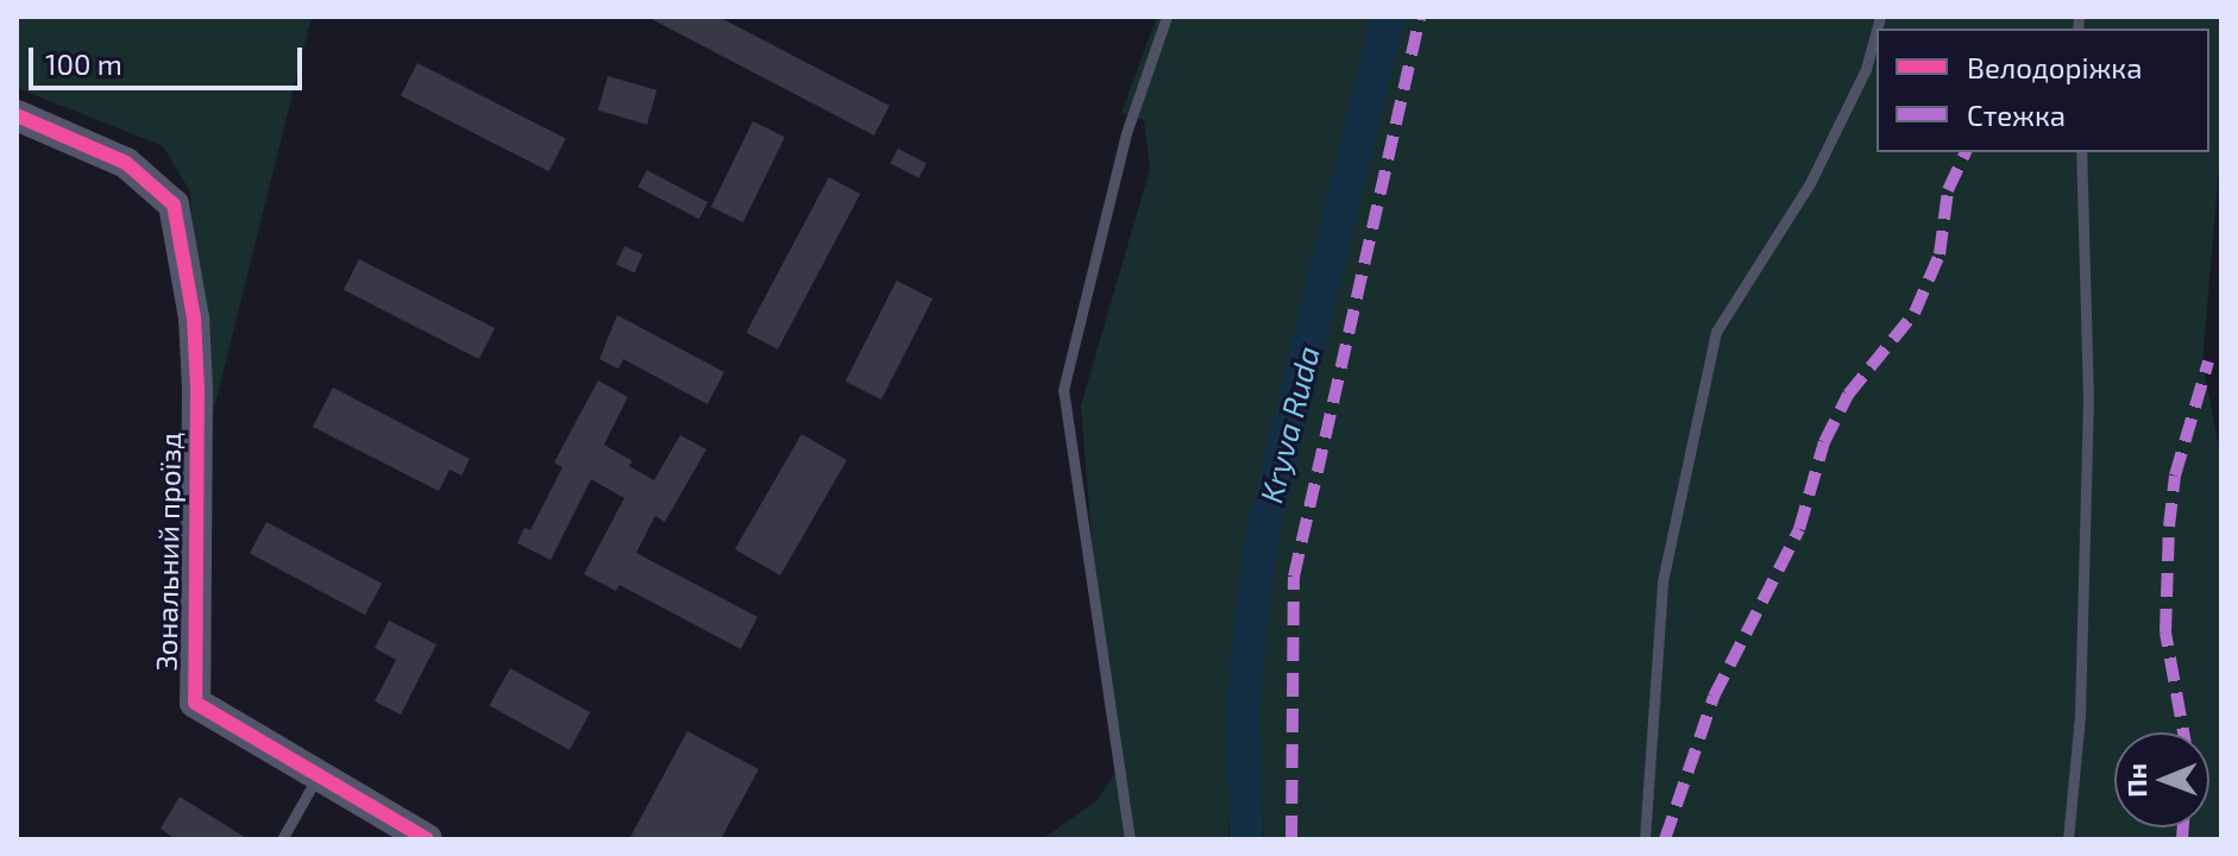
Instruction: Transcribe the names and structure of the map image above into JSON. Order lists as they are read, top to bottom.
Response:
{
  "streets": {
    "street": ["Зональний проїзд"]
  },
  "water": ["Kryva Ruda"],
  "legend": ["Велодоріжка", "Стежка"],
  "scale_bar": "100 m",
  "north": "left"
}
